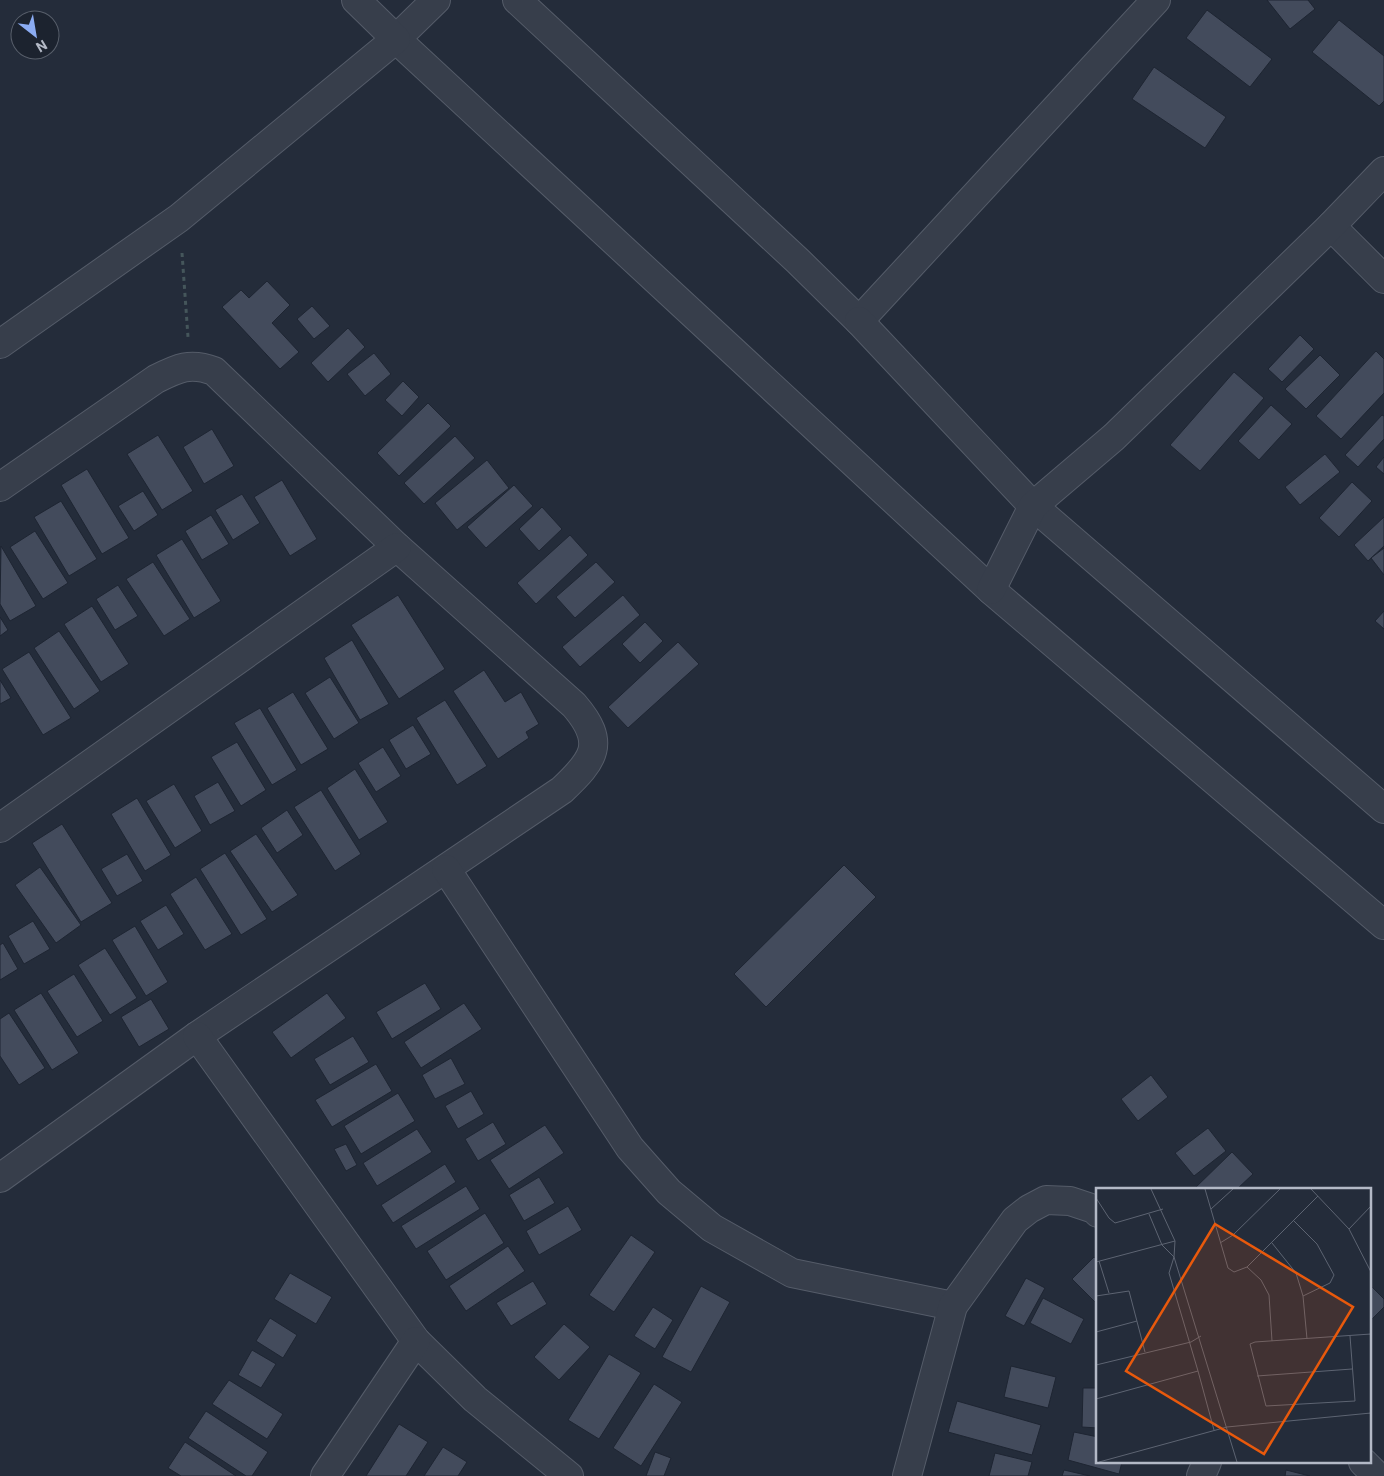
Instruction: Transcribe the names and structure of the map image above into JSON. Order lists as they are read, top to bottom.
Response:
{
  "north": "bottom right"
}
